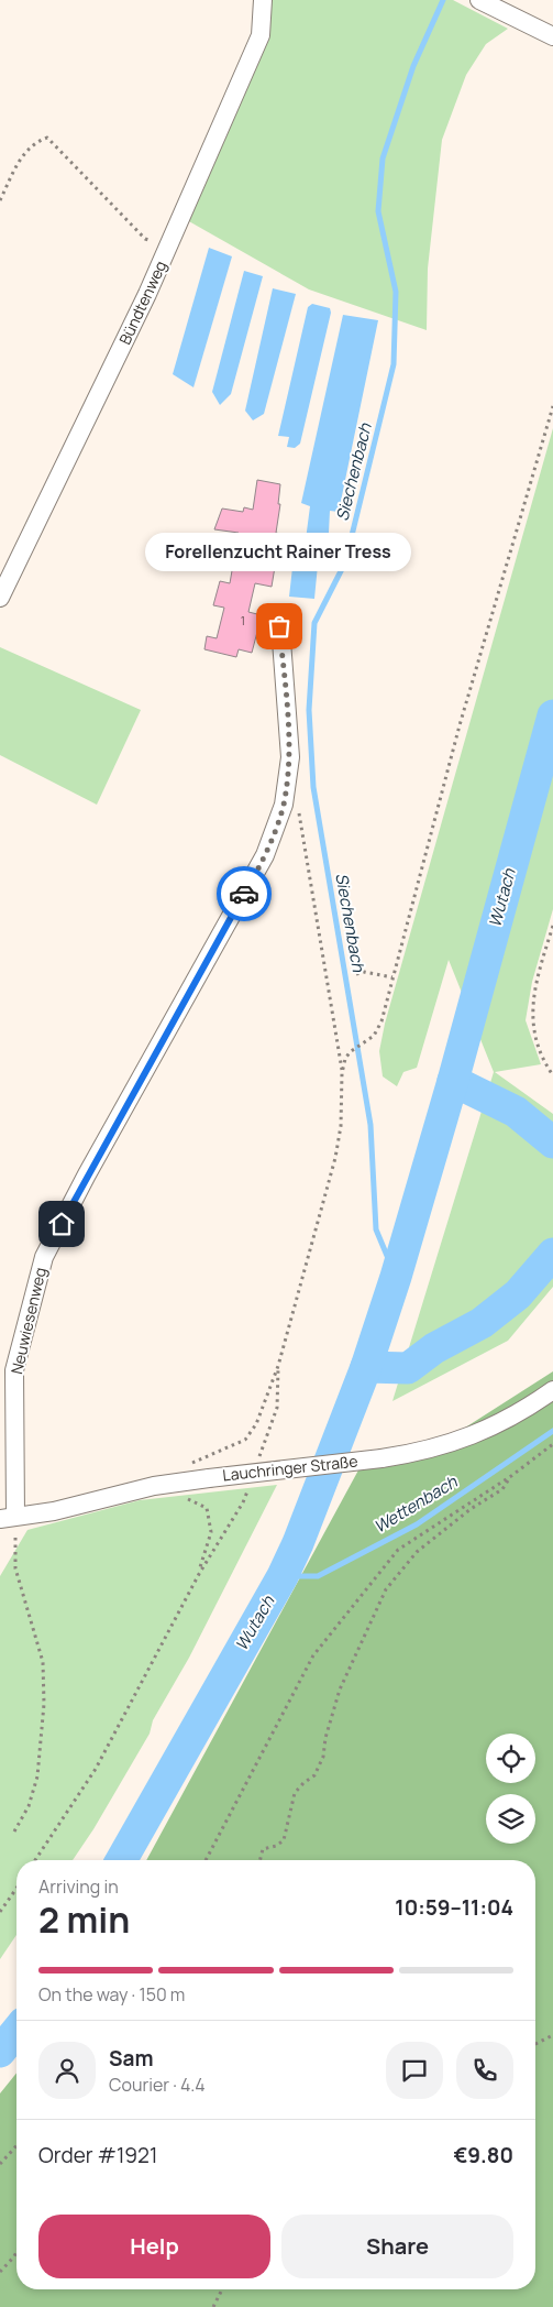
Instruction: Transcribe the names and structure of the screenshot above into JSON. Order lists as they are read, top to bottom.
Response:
{
  "streets": {
    "street": ["Bündtenweg", "Neuwiesenweg", "Lauchringer Straße"]
  },
  "crossings": [
    ["Neuwiesenweg", "Lauchringer Straße"]
  ],
  "water": ["Siechenbach", "Wutach", "Wettenbach"],
  "places": ["Forellenzucht Rainer Tress"],
  "house_numbers": ["1"],
  "page": {
    "bubble": "Forellenzucht Rainer Tress",
    "heading": ["2 min", "Arriving in", "10:59–11:04"],
    "panel": [
      "Sam",
      "Courier · 4.4",
      "Order #1921",
      "€9.80"
    ],
    "bar": "On the way · 150 m",
    "buttons": ["Help", "Share"]
  }
}
